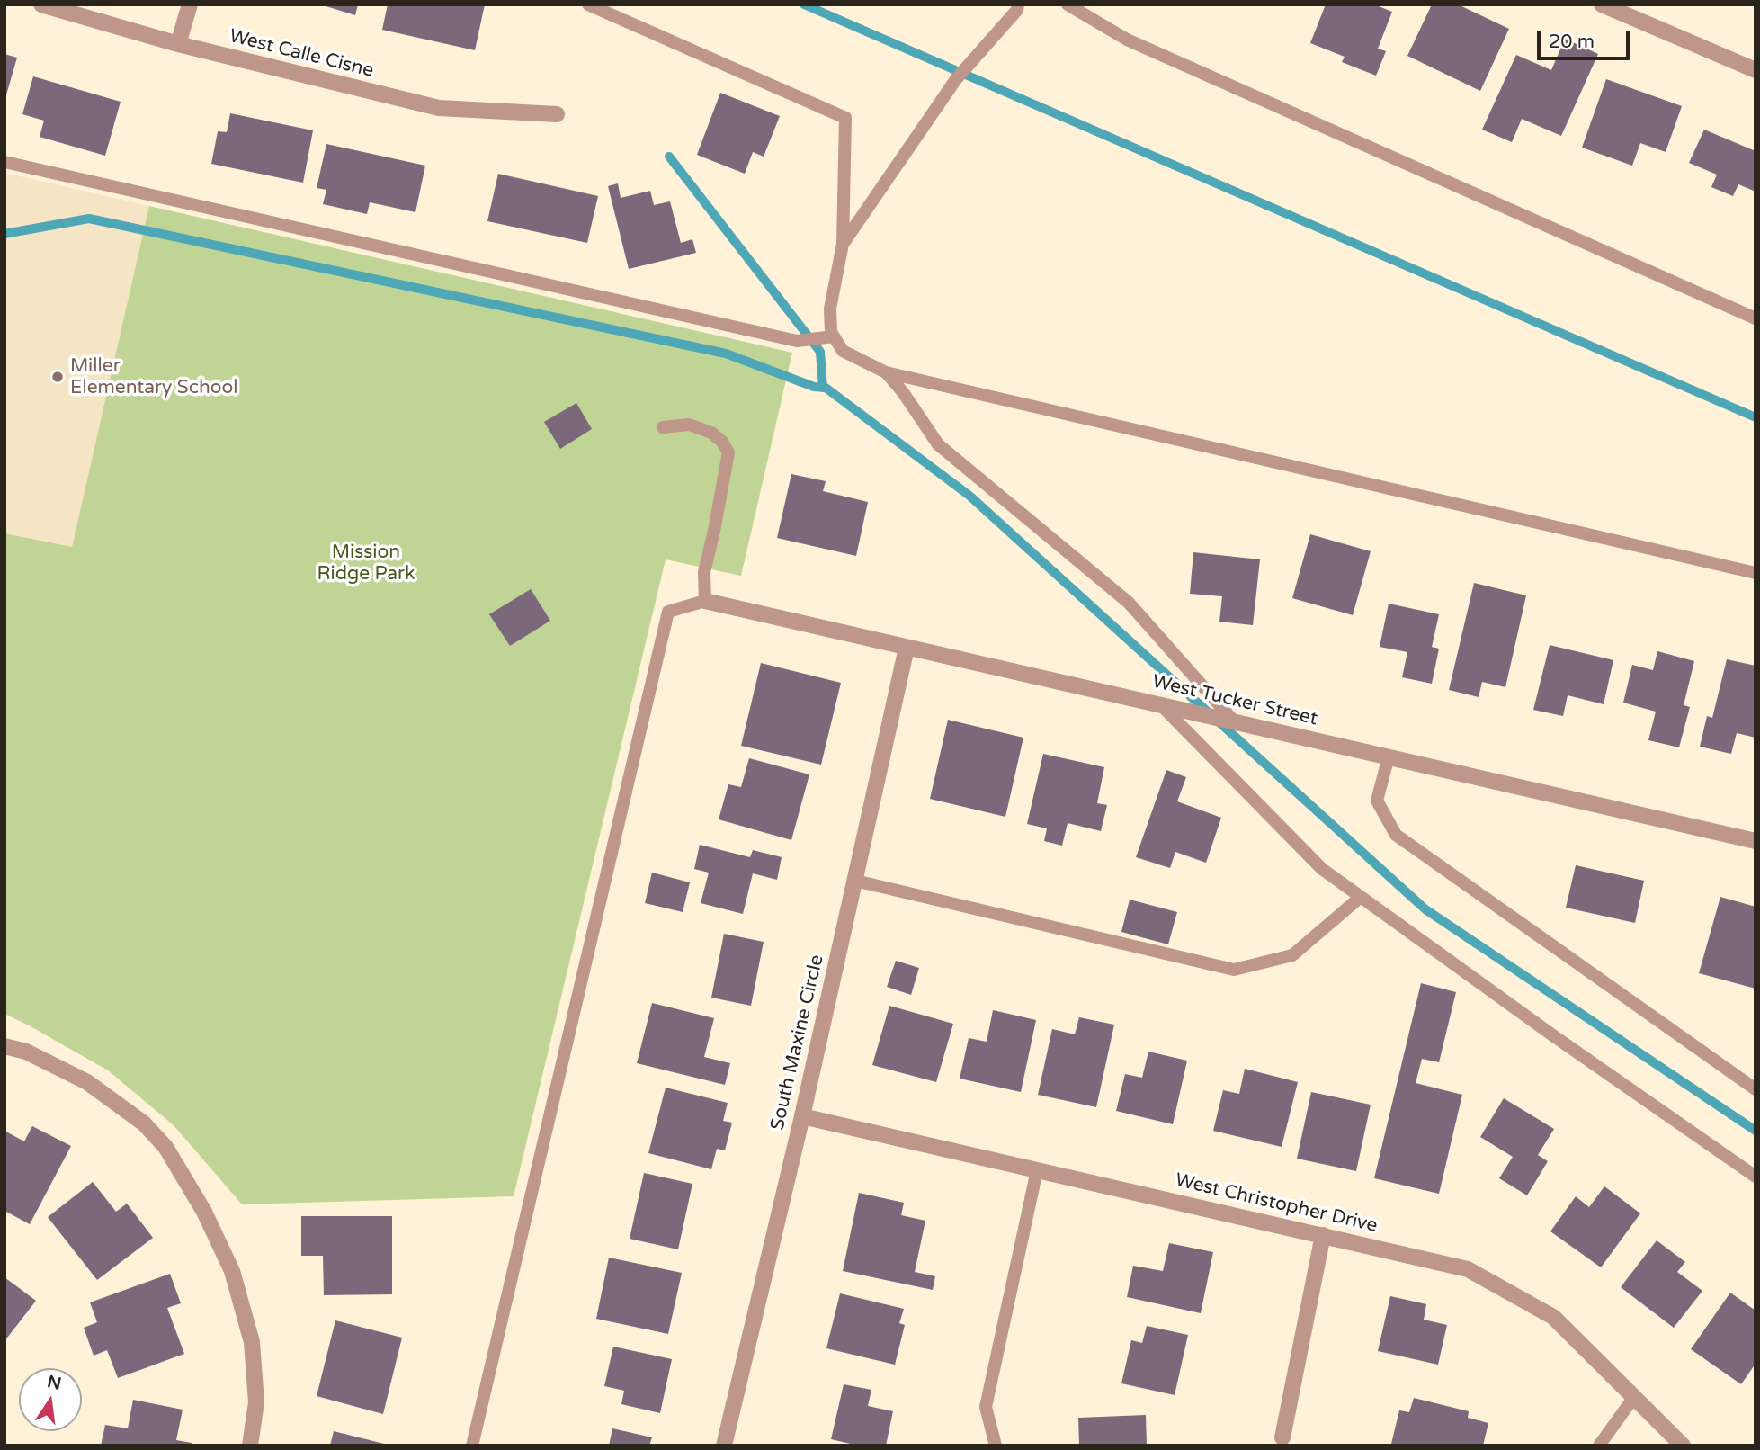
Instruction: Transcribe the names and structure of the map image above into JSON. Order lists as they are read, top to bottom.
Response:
{
  "streets": {
    "street": [
      "West Calle Cisne",
      "West Tucker Street",
      "South Maxine Circle",
      "West Christopher Drive"
    ]
  },
  "crossings": [
    ["West Tucker Street", "South Maxine Circle"],
    ["South Maxine Circle", "West Christopher Drive"]
  ],
  "parks": ["Mission Ridge Park"],
  "places": ["Miller Elementary School"],
  "scale_bar": "20 m",
  "north": "top"
}
